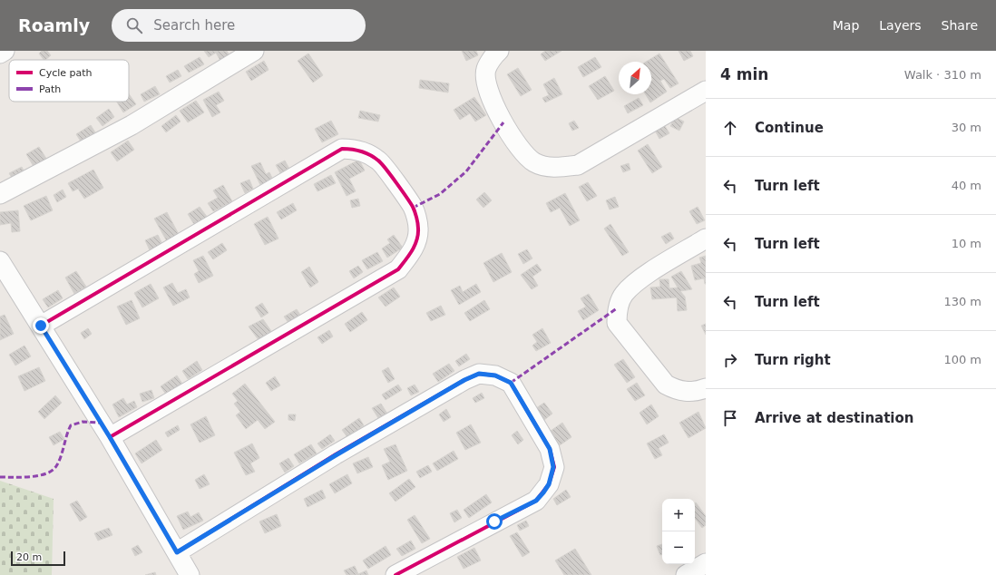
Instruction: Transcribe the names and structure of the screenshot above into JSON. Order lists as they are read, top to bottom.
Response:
{
  "legend": ["Cycle path", "Path"],
  "scale_bar": "20 m",
  "north": "top right",
  "page": {
    "header": "Roamly",
    "search": "Search here",
    "nav": ["Map", "Layers", "Share"],
    "heading": ["4 min", "Walk · 310 m"],
    "list": [
      ["Continue", "30 m"],
      ["Turn left", "40 m"],
      ["Turn left", "10 m"],
      ["Turn left", "130 m"],
      ["Turn right", "100 m"],
      "Arrive at destination"
    ],
    "map_buttons": ["+", "−"],
    "scale": "20 m"
  }
}
